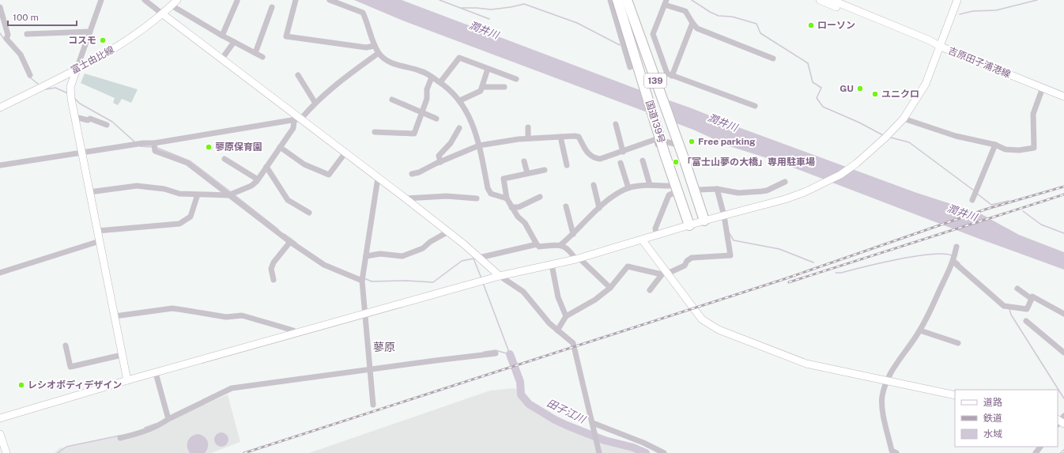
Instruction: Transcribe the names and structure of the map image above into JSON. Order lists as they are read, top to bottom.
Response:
{
  "streets": {
    "highway": ["139", "国道139号"],
    "street": ["富士由比線", "吉原田子浦港線"]
  },
  "districts": ["蓼原"],
  "water": ["潤井川", "田子江川"],
  "places": [
    "ローソン",
    "コスモ",
    "GU",
    "ユニクロ",
    "Free parking",
    "蓼原保育園",
    "「富士山夢の大橋」専用駐車場",
    "レシオボディデザイン"
  ],
  "legend": ["道路", "鉄道", "水域"],
  "scale_bar": "100 m"
}
